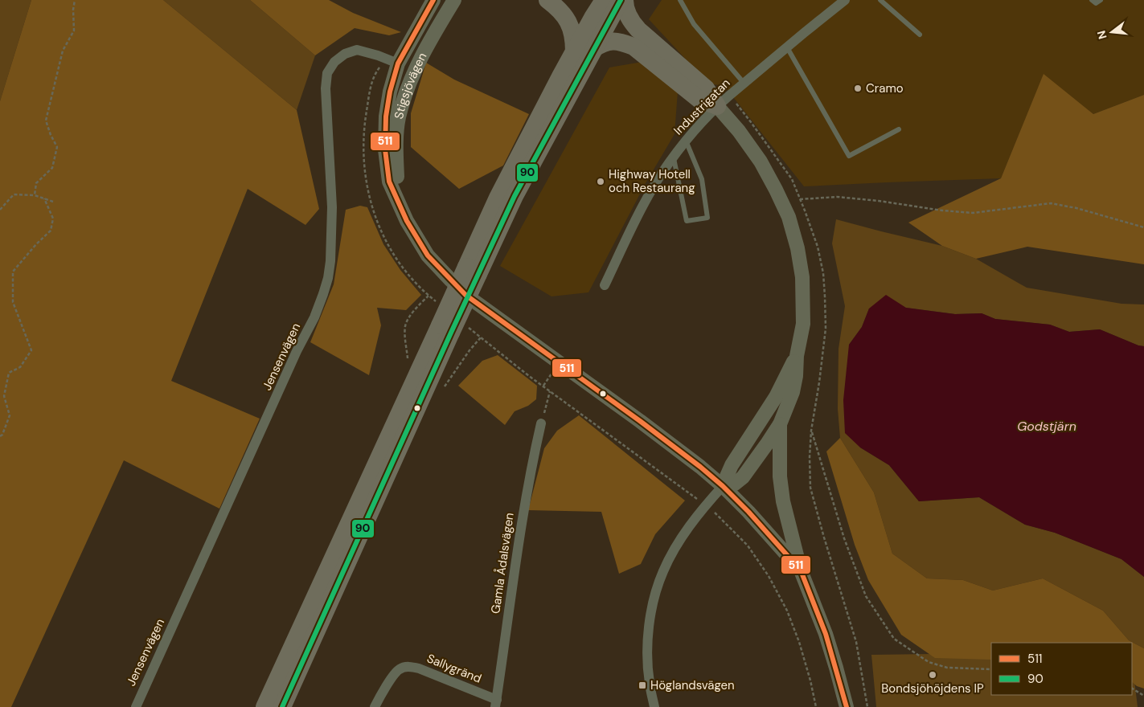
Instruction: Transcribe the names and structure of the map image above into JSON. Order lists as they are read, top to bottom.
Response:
{
  "streets": {
    "main road": ["Stigsjövägen"],
    "street": [
      "Industrigatan",
      "Jensenvägen",
      "Gamla Ådalsvägen",
      "Sallygränd"
    ]
  },
  "crossings": [
    ["Stigsjövägen", "Jensenvägen"],
    ["Gamla Ådalsvägen", "Sallygränd"]
  ],
  "water": ["Godstjärn"],
  "places": {
    "other": ["Cramo", "Highway Hotell och Restaurang", "Bondsjöhöjdens IP"],
    "transit": ["Höglandsvägen"]
  },
  "lines": ["transit line 511", "transit line 90"],
  "legend": ["511", "90"],
  "north": "left"
}
